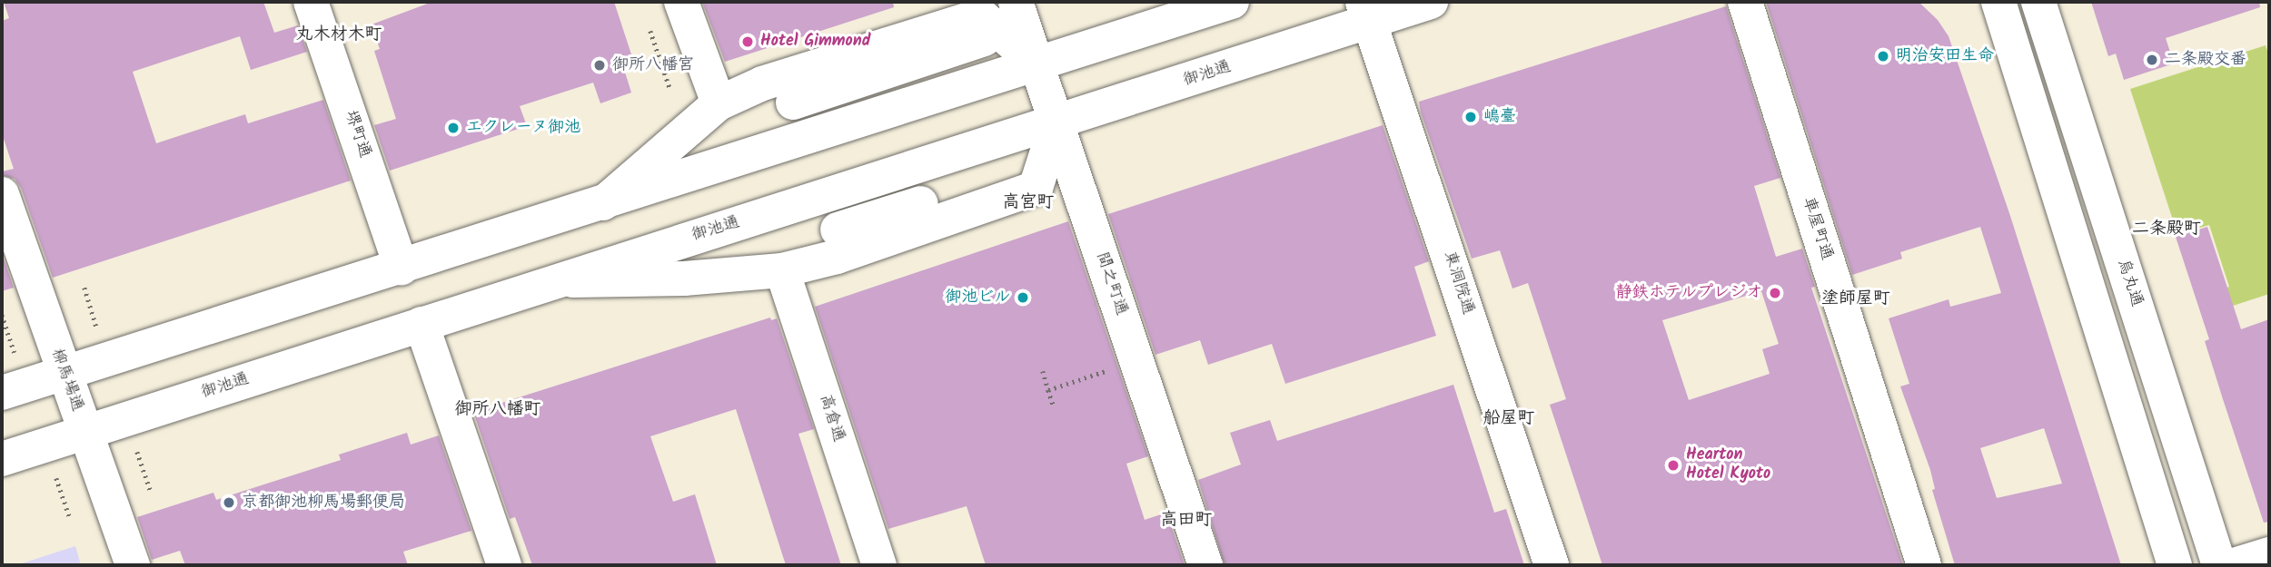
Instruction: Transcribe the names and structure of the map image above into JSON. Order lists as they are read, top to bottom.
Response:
{
  "streets": {
    "main road": [
      "御池通",
      "堺町通",
      "車屋町通",
      "東洞院通",
      "烏丸通",
      "間之町通",
      "柳馬場通",
      "高倉通"
    ]
  },
  "crossings": [
    ["御池通", "東洞院通"],
    ["御池通", "間之町通"],
    ["御池通", "柳馬場通"]
  ],
  "districts": [
    "丸木材木町",
    "高宮町",
    "二条殿町",
    "塗師屋町",
    "御所八幡町",
    "船屋町",
    "高田町"
  ],
  "places": [
    "Hotel Gimmond",
    "明治安田生命",
    "二条殿交番",
    "御所八幡宮",
    "嶋臺",
    "エクレーヌ御池",
    "静鉄ホテルプレジオ",
    "御池ビル",
    "Hearton Hotel Kyoto",
    "京都御池柳馬場郵便局"
  ]
}
